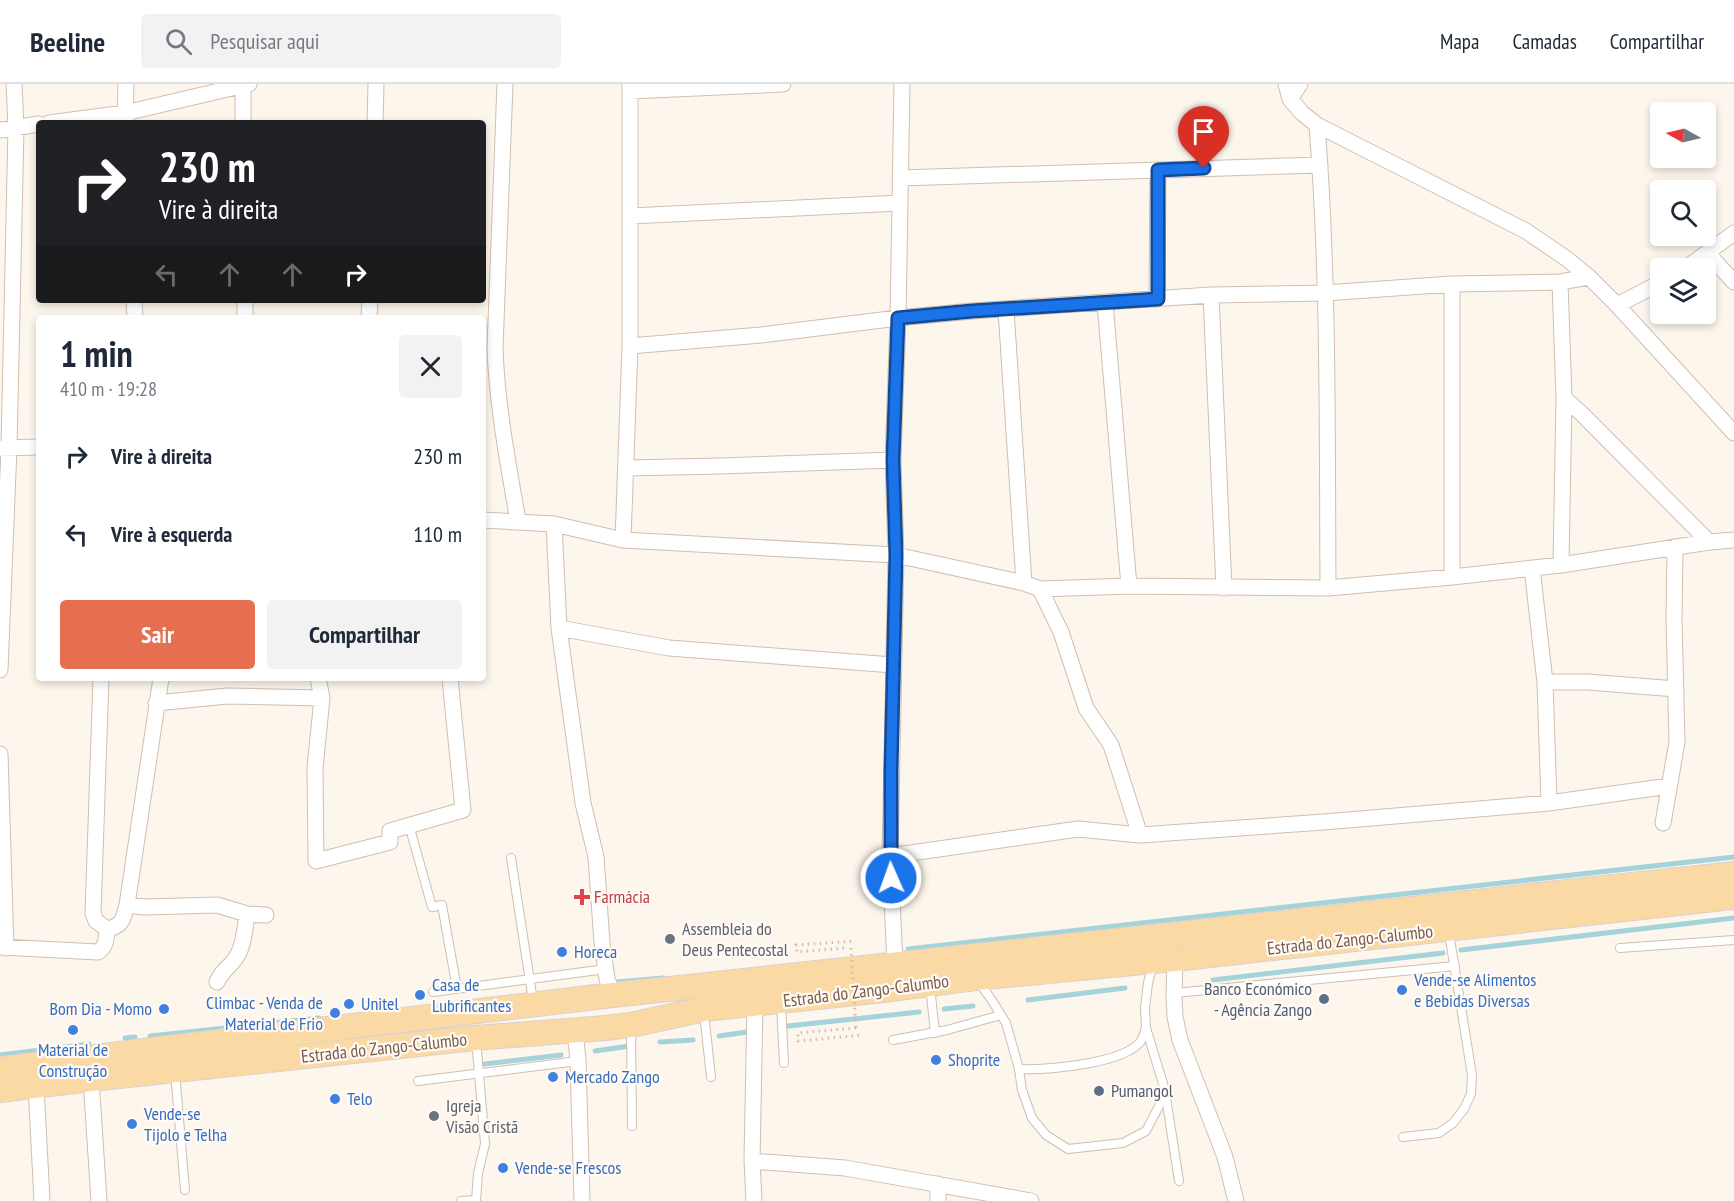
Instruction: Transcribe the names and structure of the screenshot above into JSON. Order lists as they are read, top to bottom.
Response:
{
  "streets": {
    "main road": ["Estrada do Zango-Calumbo"]
  },
  "places": {
    "health": ["Farmácia"],
    "other": [
      "Assembleia do Deus Pentecostal",
      "Horeca",
      "Vende-se Alimentos e Bebidas Diversas",
      "Casa de Lubrificantes",
      "Banco Económico - Agência Zango",
      "Unitel",
      "Bom Dia - Momo",
      "Climbac - Venda de Material de Frio",
      "Material de Construção",
      "Shoprite",
      "Mercado Zango",
      "Pumangol",
      "Telo",
      "Igreja Visão Cristã",
      "Vende-se Tijolo e Telha",
      "Vende-se Frescos"
    ]
  },
  "north": "left",
  "page": {
    "header": "Beeline",
    "search": "Pesquisar aqui",
    "nav": ["Mapa", "Camadas", "Compartilhar"],
    "turn": ["230 m", "Vire à direita"],
    "heading": ["1 min", "410 m · 19:28"],
    "list": [
      {
        "name": "Vire à direita",
        "value": "230 m"
      },
      {
        "name": "Vire à esquerda",
        "value": "110 m"
      }
    ],
    "buttons": ["Sair", "Compartilhar"]
  }
}
